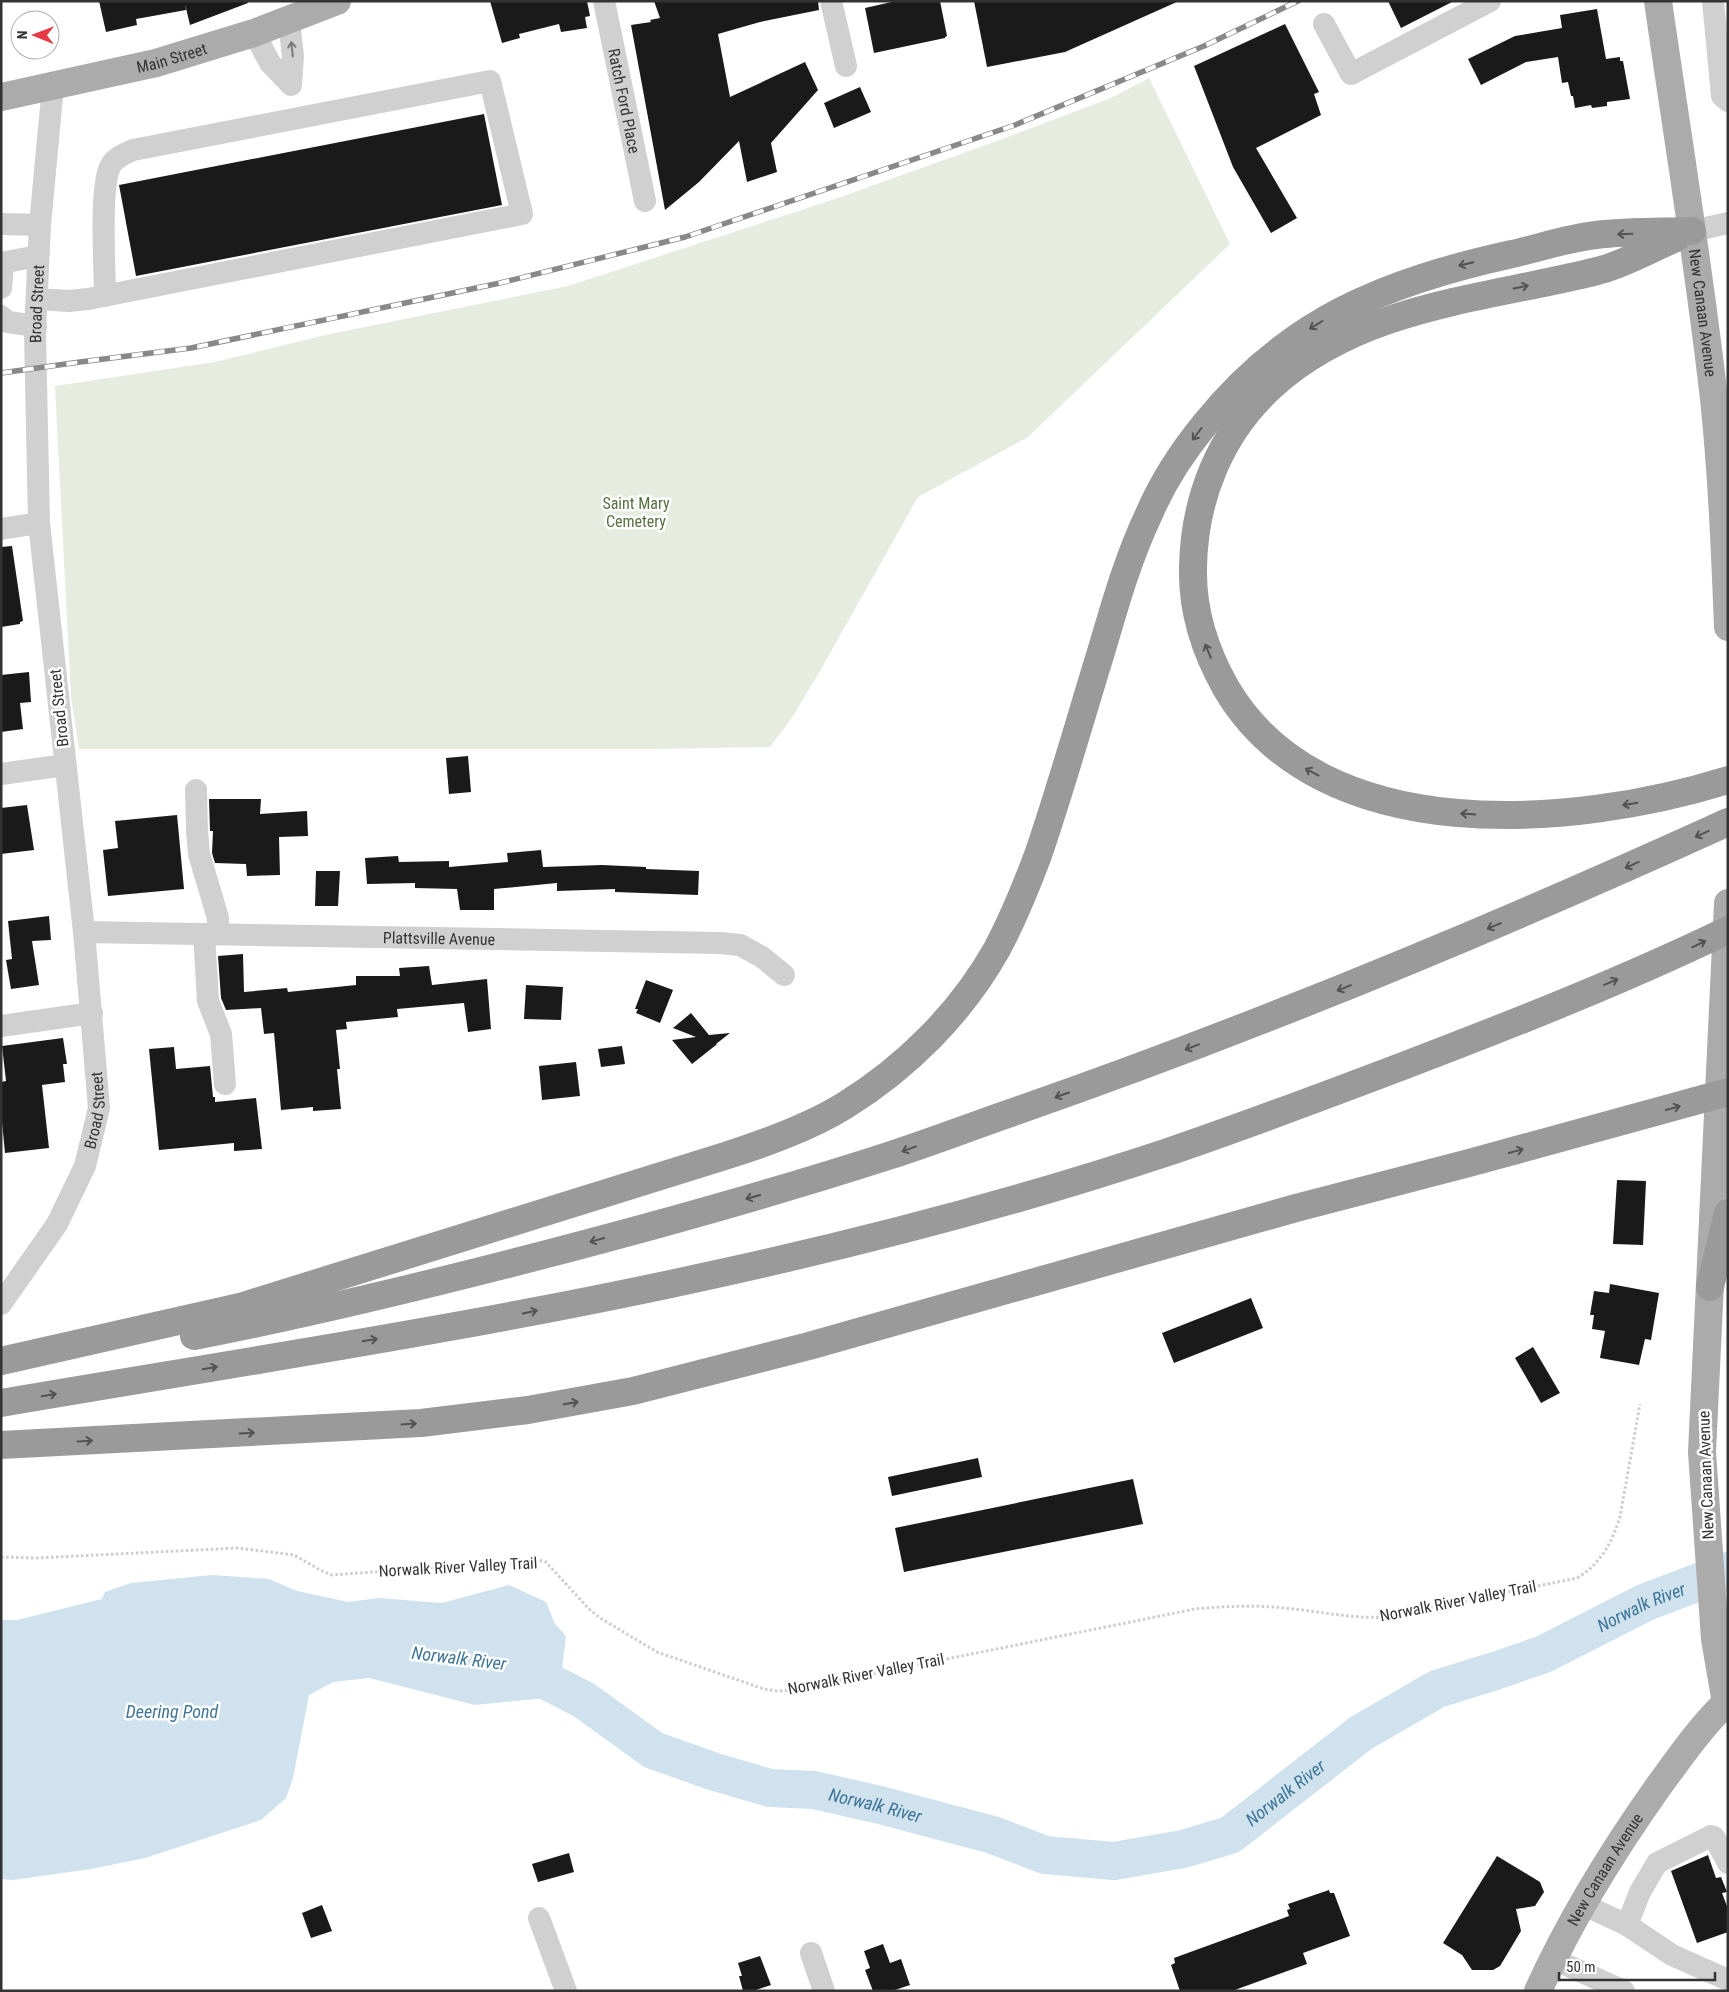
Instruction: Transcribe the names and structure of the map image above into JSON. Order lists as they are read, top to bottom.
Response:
{
  "streets": {
    "main road": ["Main Street", "New Canaan Avenue"],
    "street": ["Ratch Ford Place", "Broad Street", "Plattsville Avenue"],
    "path": ["Norwalk River Valley Trail"]
  },
  "crossings": [
    ["Main Street", "Broad Street"],
    ["Broad Street", "Plattsville Avenue"]
  ],
  "water": ["Norwalk River", "Deering Pond"],
  "parks": ["Saint Mary Cemetery"],
  "scale_bar": "50 m",
  "north": "left"
}
